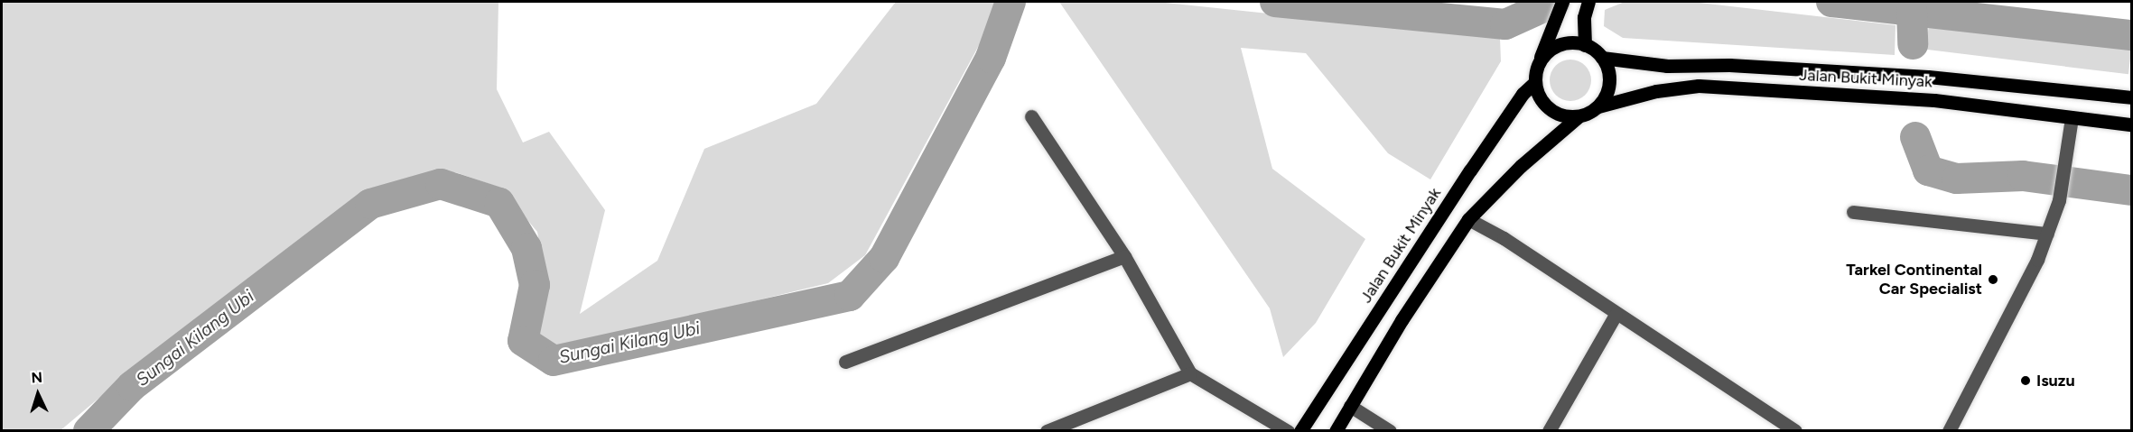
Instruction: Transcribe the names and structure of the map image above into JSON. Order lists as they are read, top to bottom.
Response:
{
  "streets": {
    "main road": ["Jalan Bukit Minyak"]
  },
  "water": ["Sungai Kilang Ubi"],
  "places": ["Tarkel Continental Car Specialist", "Isuzu"],
  "north": "top"
}
